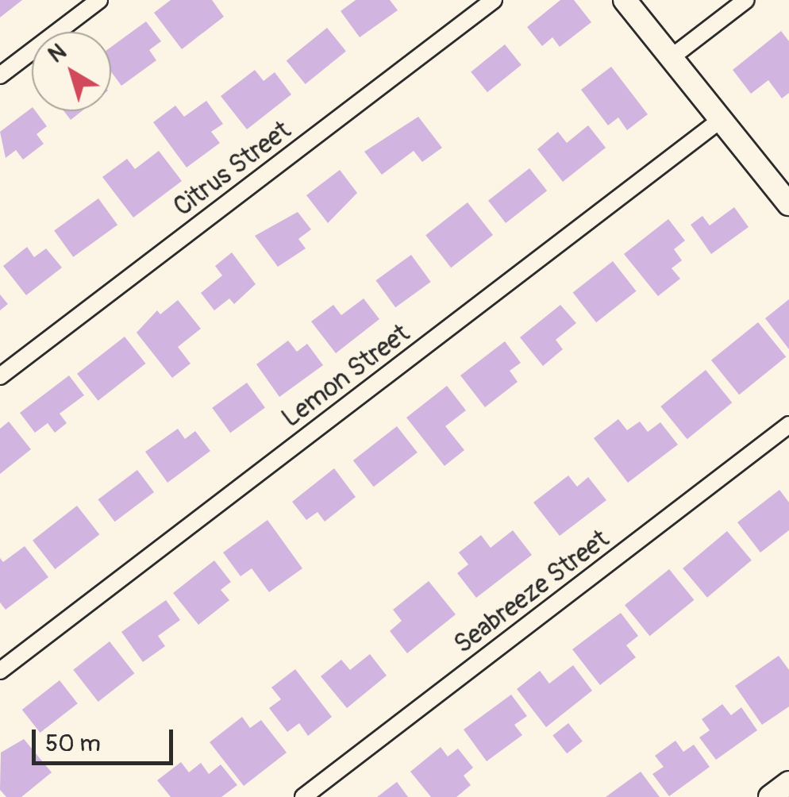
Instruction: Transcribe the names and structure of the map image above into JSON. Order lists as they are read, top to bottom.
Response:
{
  "streets": {
    "street": ["Citrus Street", "Lemon Street", "Seabreeze Street"]
  },
  "scale_bar": "50 m",
  "north": "top left"
}
